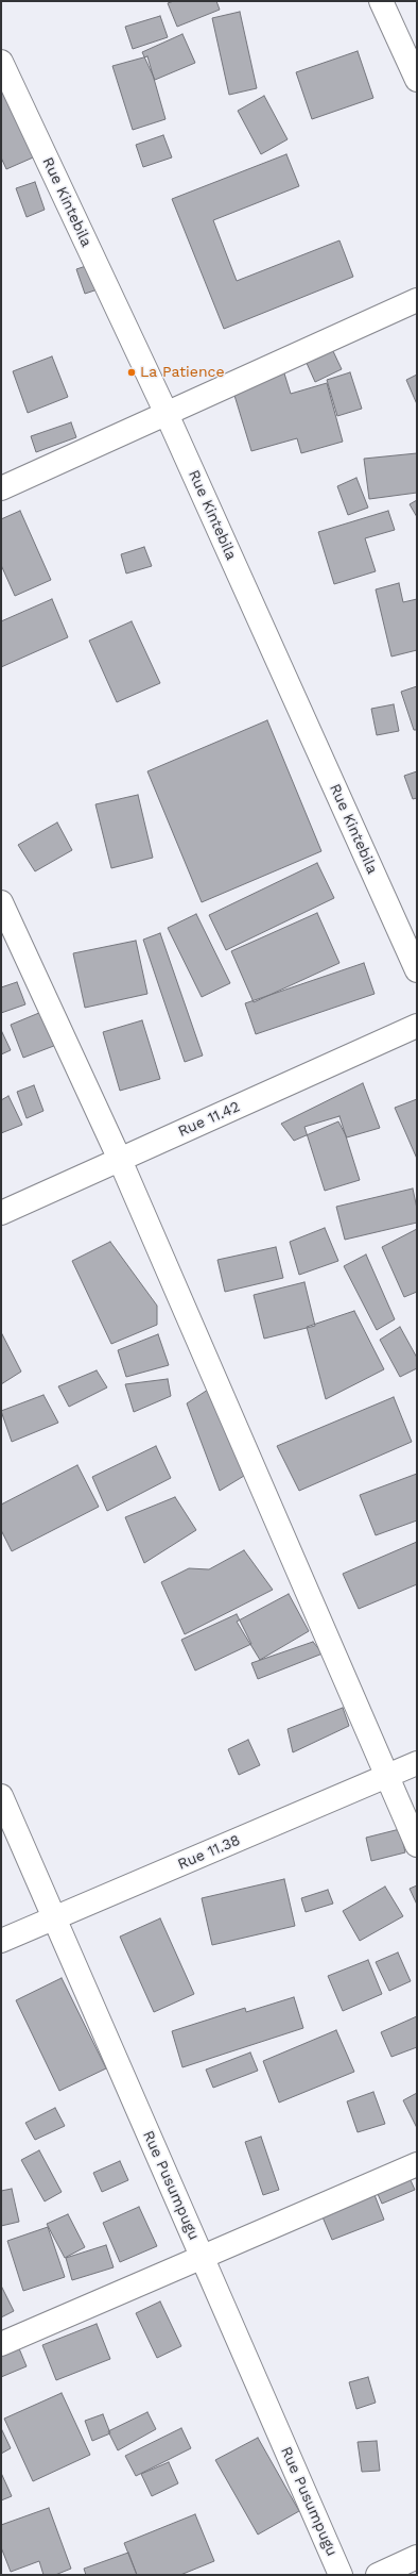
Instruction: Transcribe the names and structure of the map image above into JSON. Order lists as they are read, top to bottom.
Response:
{
  "streets": {
    "street": [
      "Rue Kintebila",
      "Rue 11.42",
      "Rue 11.38",
      "Rue Pusumpugu"
    ]
  },
  "crossings": [
    ["Rue 11.38", "Rue Pusumpugu"]
  ],
  "places": ["La Patience"]
}
